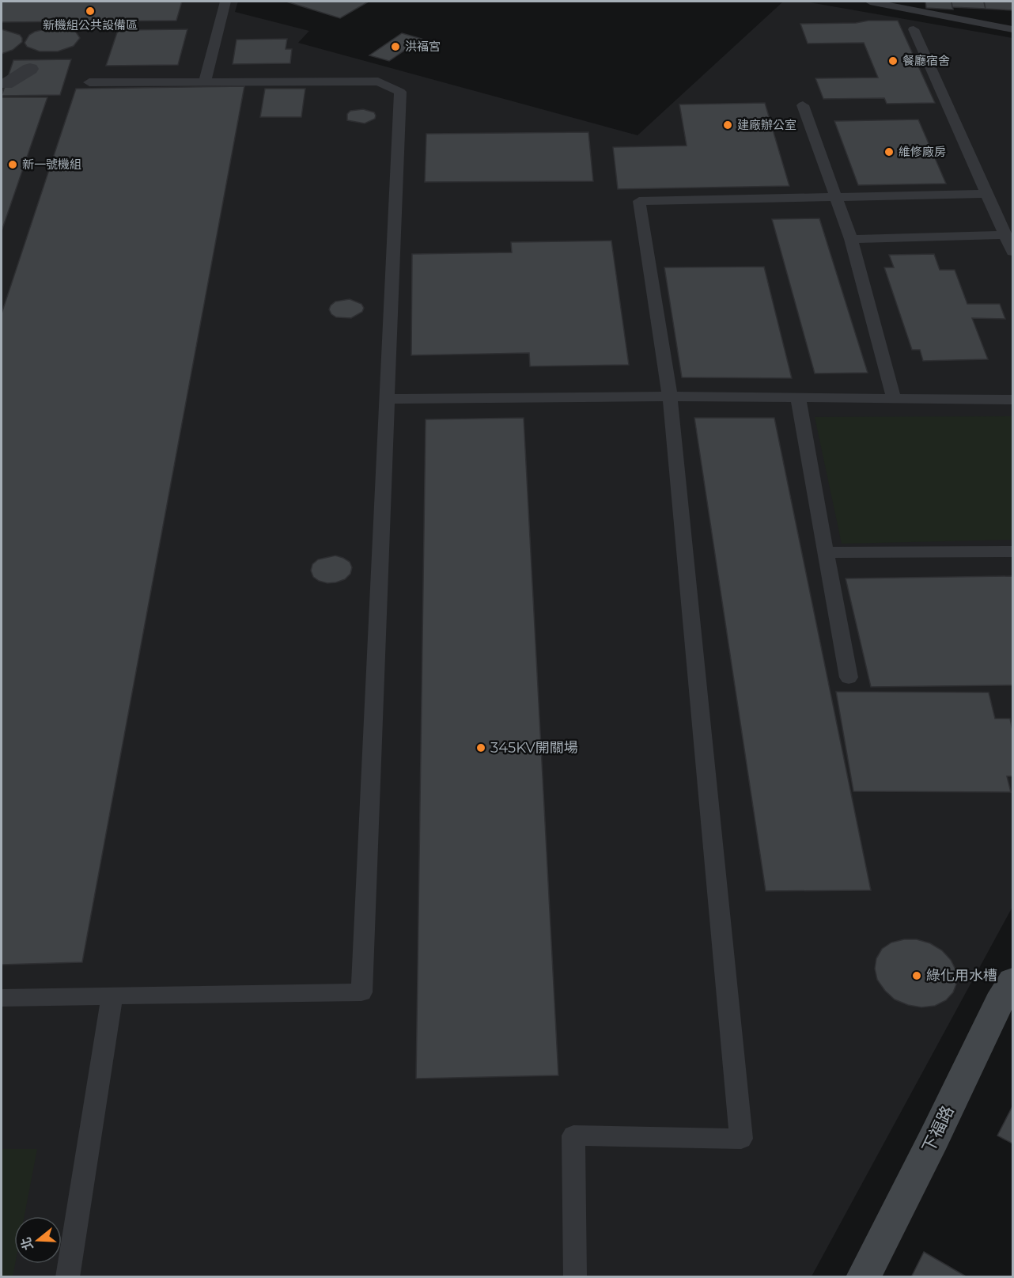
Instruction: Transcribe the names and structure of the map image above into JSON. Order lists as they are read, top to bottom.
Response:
{
  "streets": {
    "main road": ["下福路"]
  },
  "places": [
    "新機組公共設備區",
    "洪福宮",
    "餐廳宿舍",
    "建廠辦公室",
    "維修廠房",
    "新一號機組",
    "345KV開關場",
    "綠化用水槽"
  ],
  "north": "left"
}
